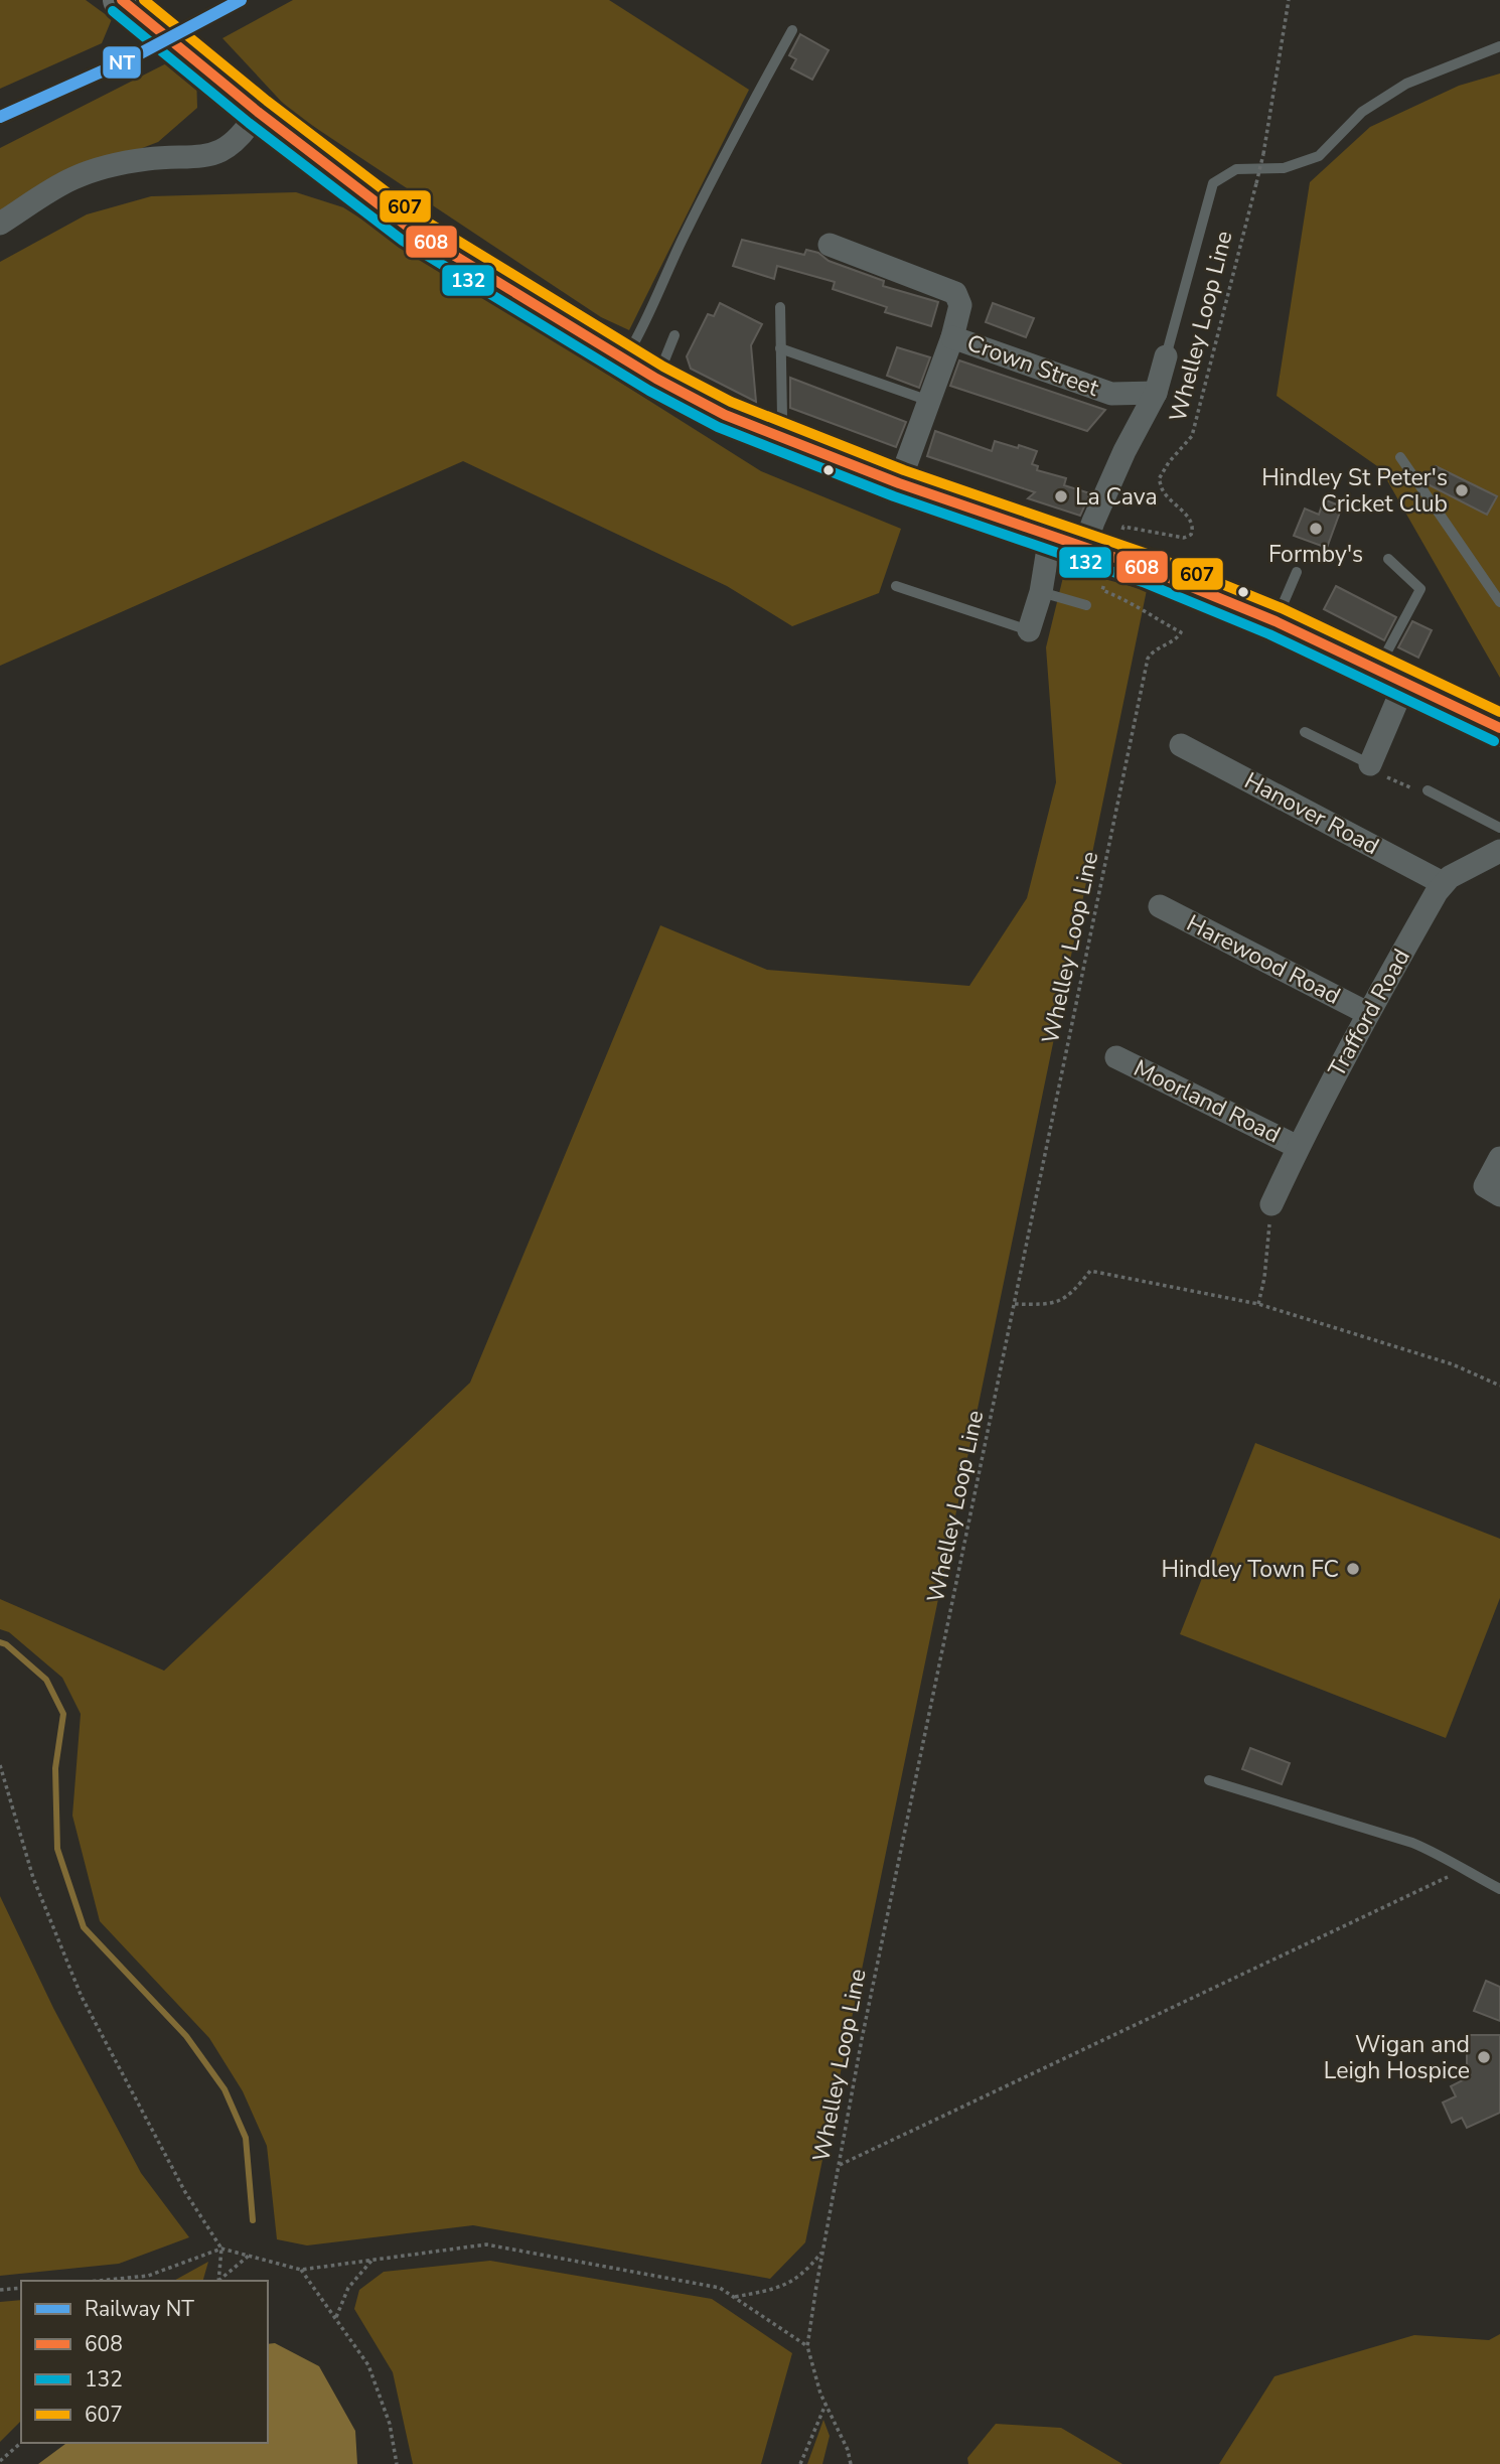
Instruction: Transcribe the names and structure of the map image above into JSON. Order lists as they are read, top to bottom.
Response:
{
  "streets": {
    "street": [
      "Crown Street",
      "Hanover Road",
      "Harewood Road",
      "Trafford Road",
      "Moorland Road"
    ],
    "path": ["Whelley Loop Line"]
  },
  "crossings": [
    ["Hanover Road", "Trafford Road"],
    ["Harewood Road", "Trafford Road"],
    ["Trafford Road", "Moorland Road"]
  ],
  "places": [
    "Hindley St Peter's Cricket Club",
    "La Cava",
    "Formby's",
    "Hindley Town FC",
    "Wigan and Leigh Hospice"
  ],
  "lines": [
    "rail line NT",
    "transit line 608",
    "transit line 607",
    "transit line 132"
  ],
  "legend": [
    "Railway NT",
    "608",
    "132",
    "607"
  ]
}
